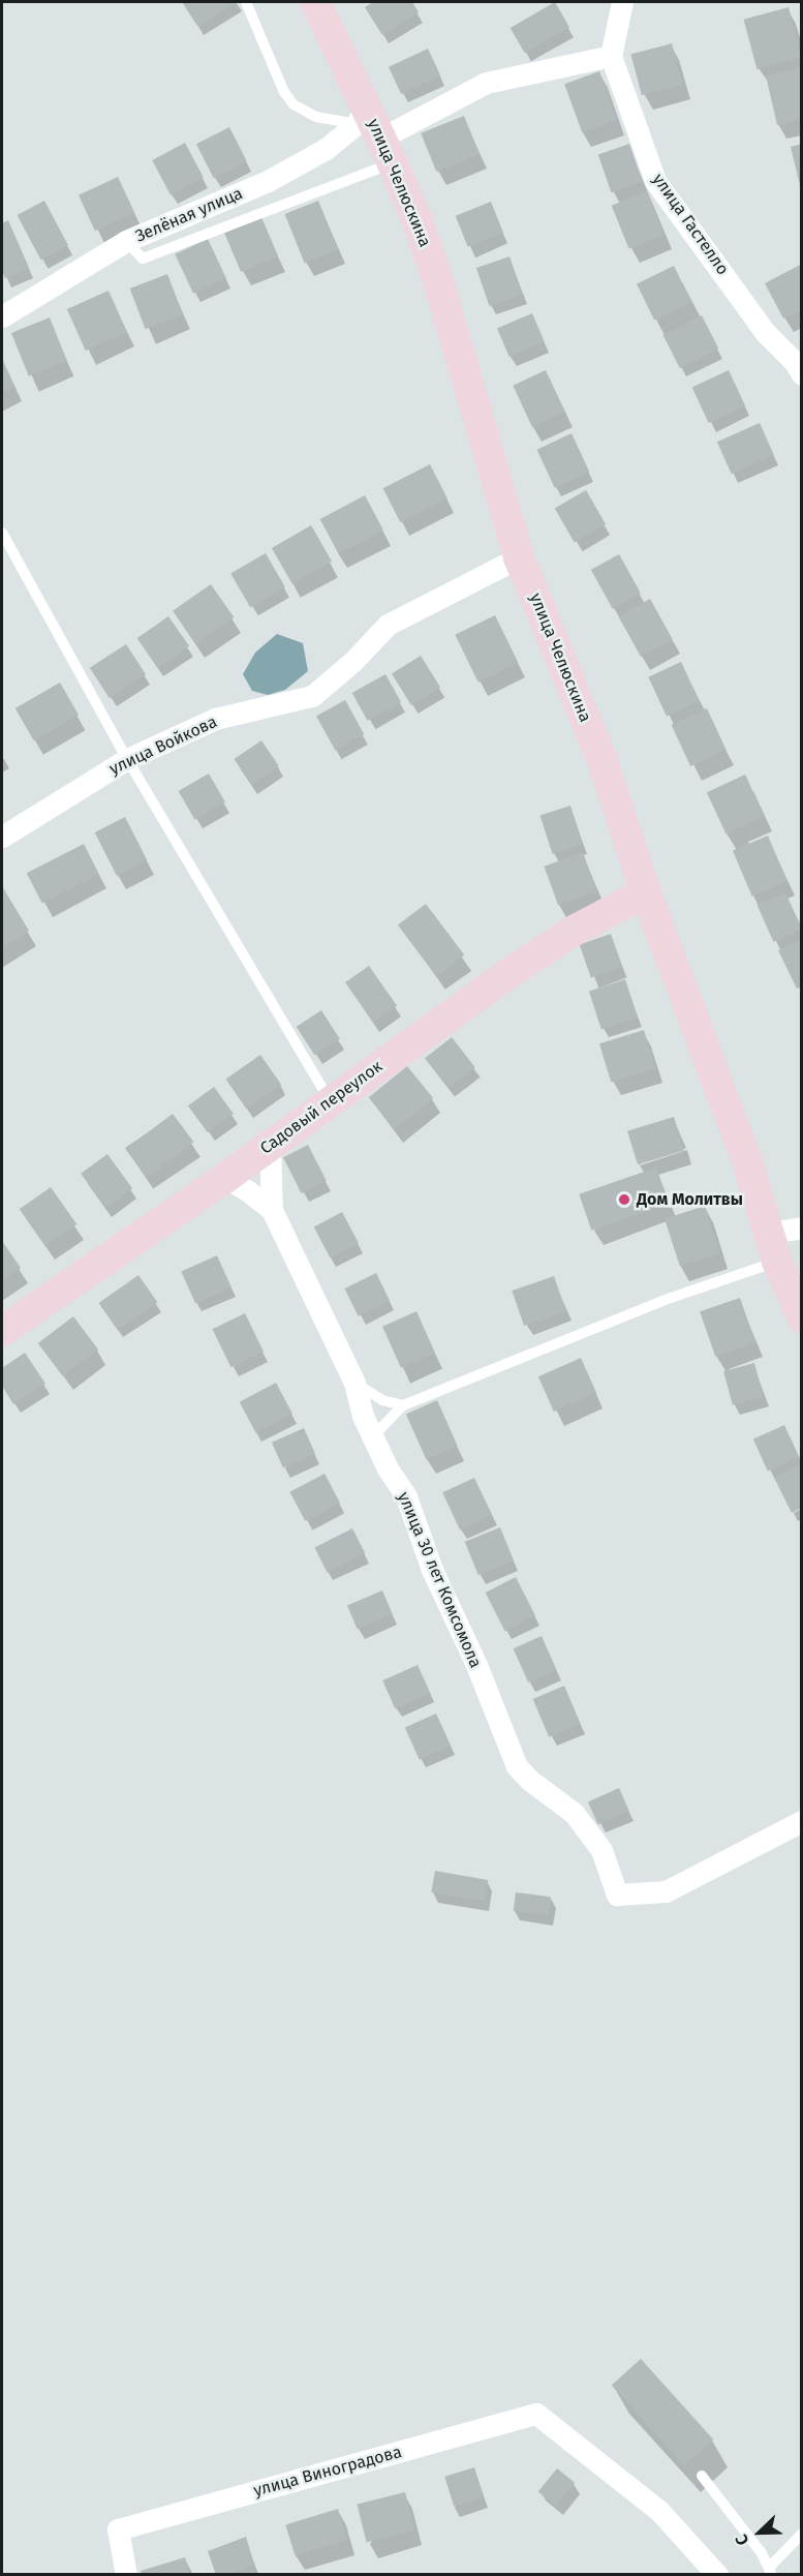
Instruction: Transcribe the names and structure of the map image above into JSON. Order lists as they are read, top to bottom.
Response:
{
  "streets": {
    "street": [
      "улица Челюскина",
      "Зелёная улица",
      "улица Гастелло",
      "улица Войкова",
      "Садовый переулок",
      "улица 30 лет Комсомола",
      "улица Виноградова"
    ]
  },
  "crossings": [
    ["улица Челюскина", "Зелёная улица"],
    ["улица Челюскина", "улица Войкова"],
    ["улица Челюскина", "Садовый переулок"],
    ["Зелёная улица", "улица Гастелло"],
    ["Садовый переулок", "улица 30 лет Комсомола"]
  ],
  "places": ["Дом Молитвы"],
  "north": "bottom left"
}
